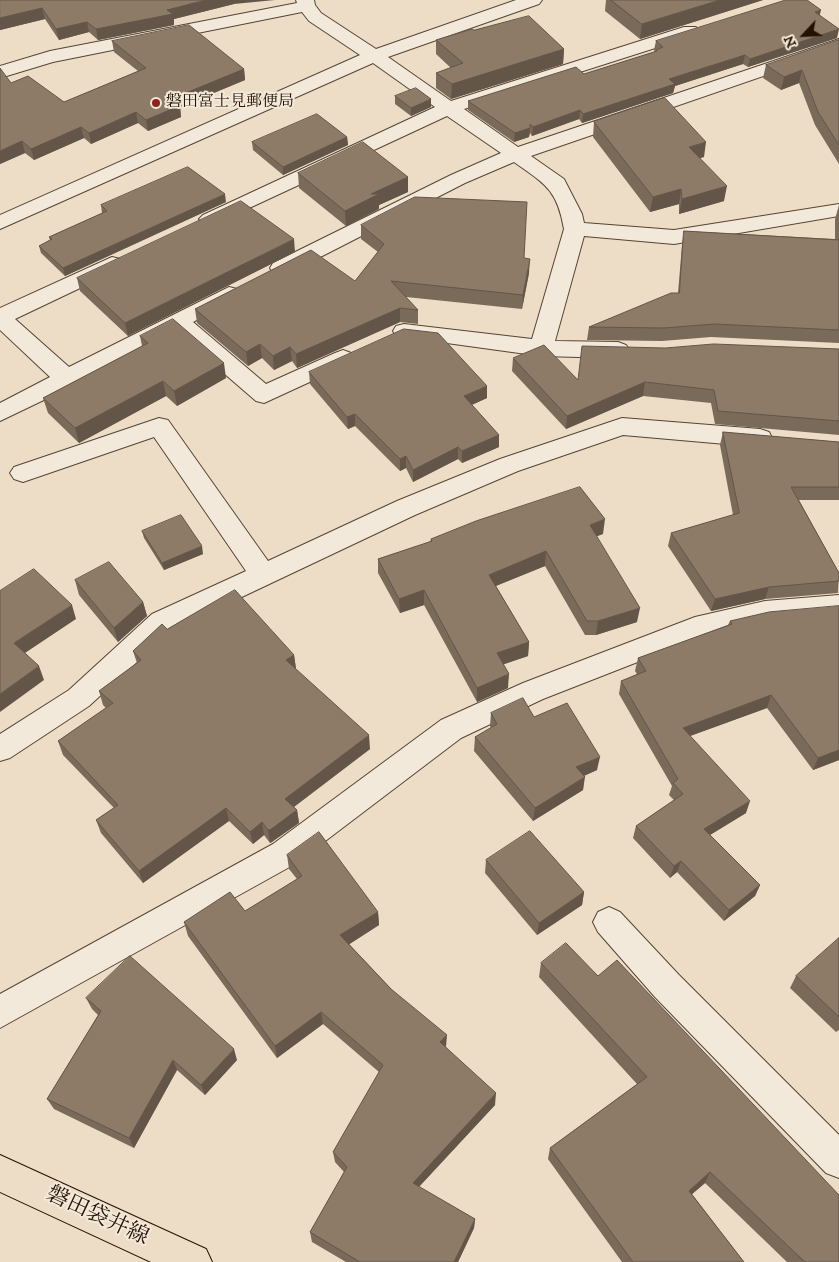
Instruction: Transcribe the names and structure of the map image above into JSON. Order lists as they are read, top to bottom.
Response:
{
  "streets": {
    "main road": ["磐田袋井線"]
  },
  "places": ["磐田富士見郵便局"],
  "north": "bottom left"
}
